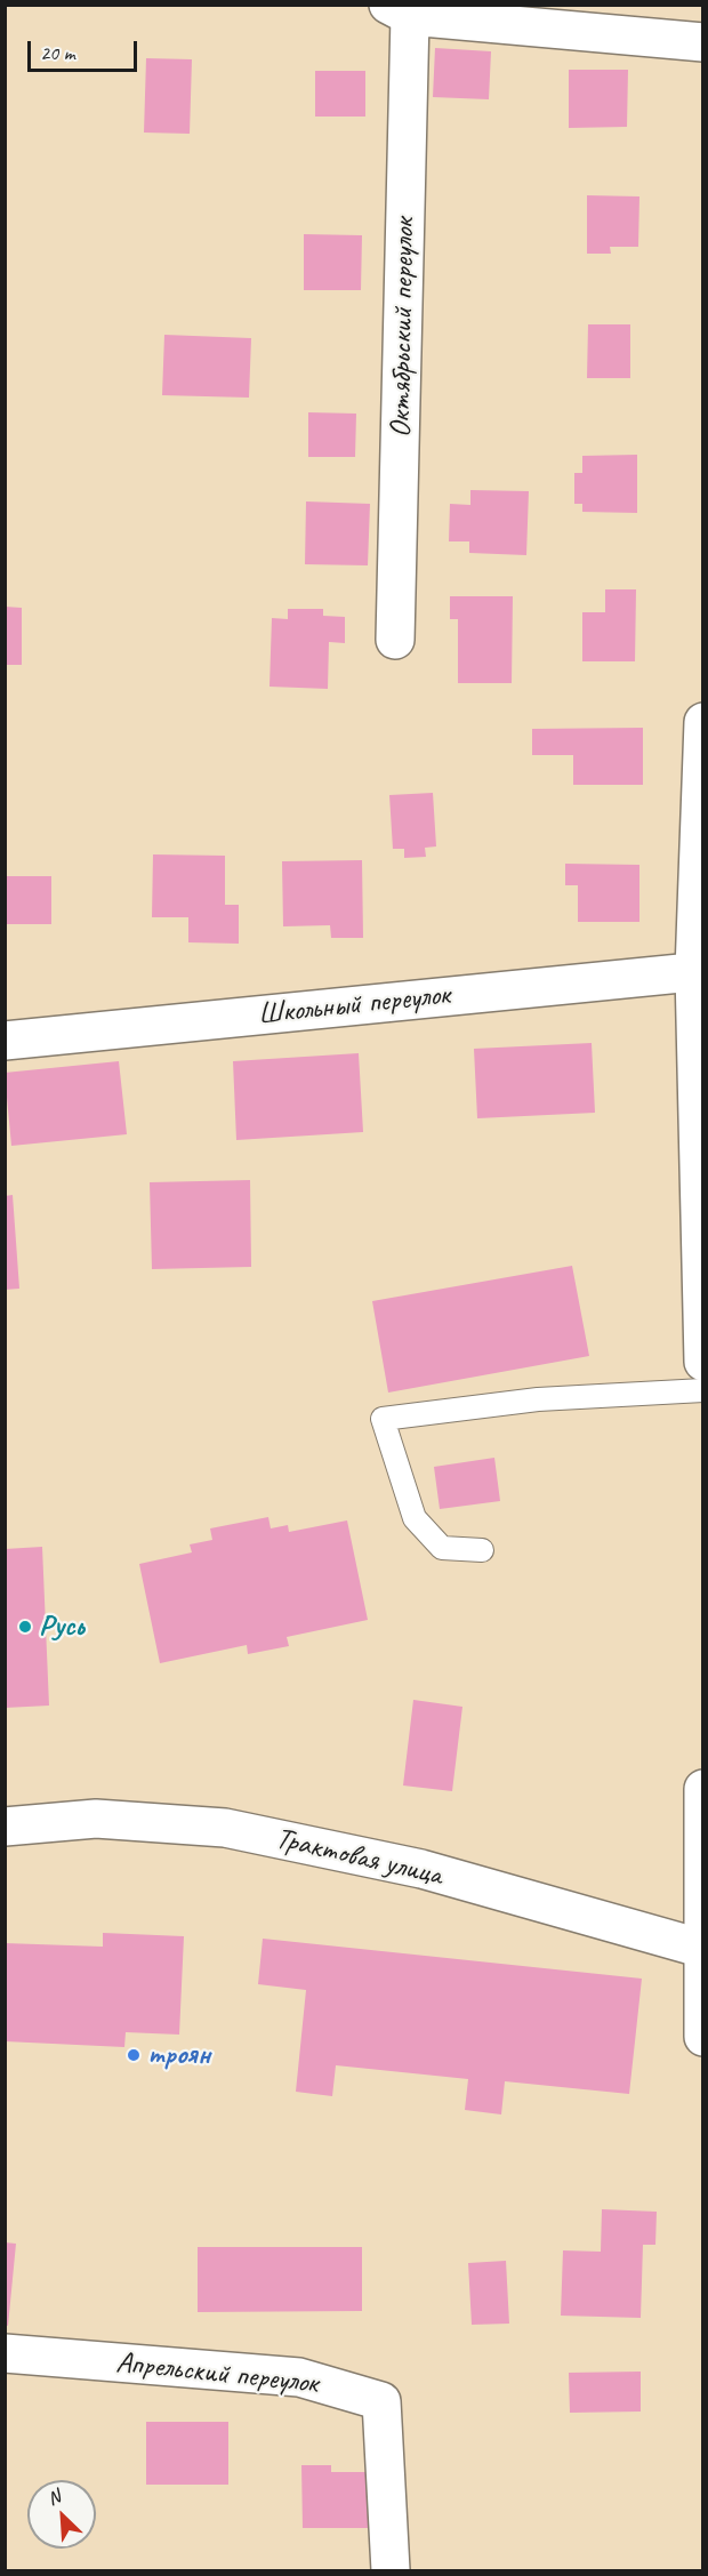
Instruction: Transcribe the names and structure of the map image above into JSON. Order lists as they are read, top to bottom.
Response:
{
  "streets": {
    "street": [
      "Октябрьский переулок",
      "Школьный переулок",
      "Трактовая улица",
      "Апрельский переулок"
    ]
  },
  "places": ["Русь", "троян"],
  "scale_bar": "20 m",
  "north": "top left"
}
